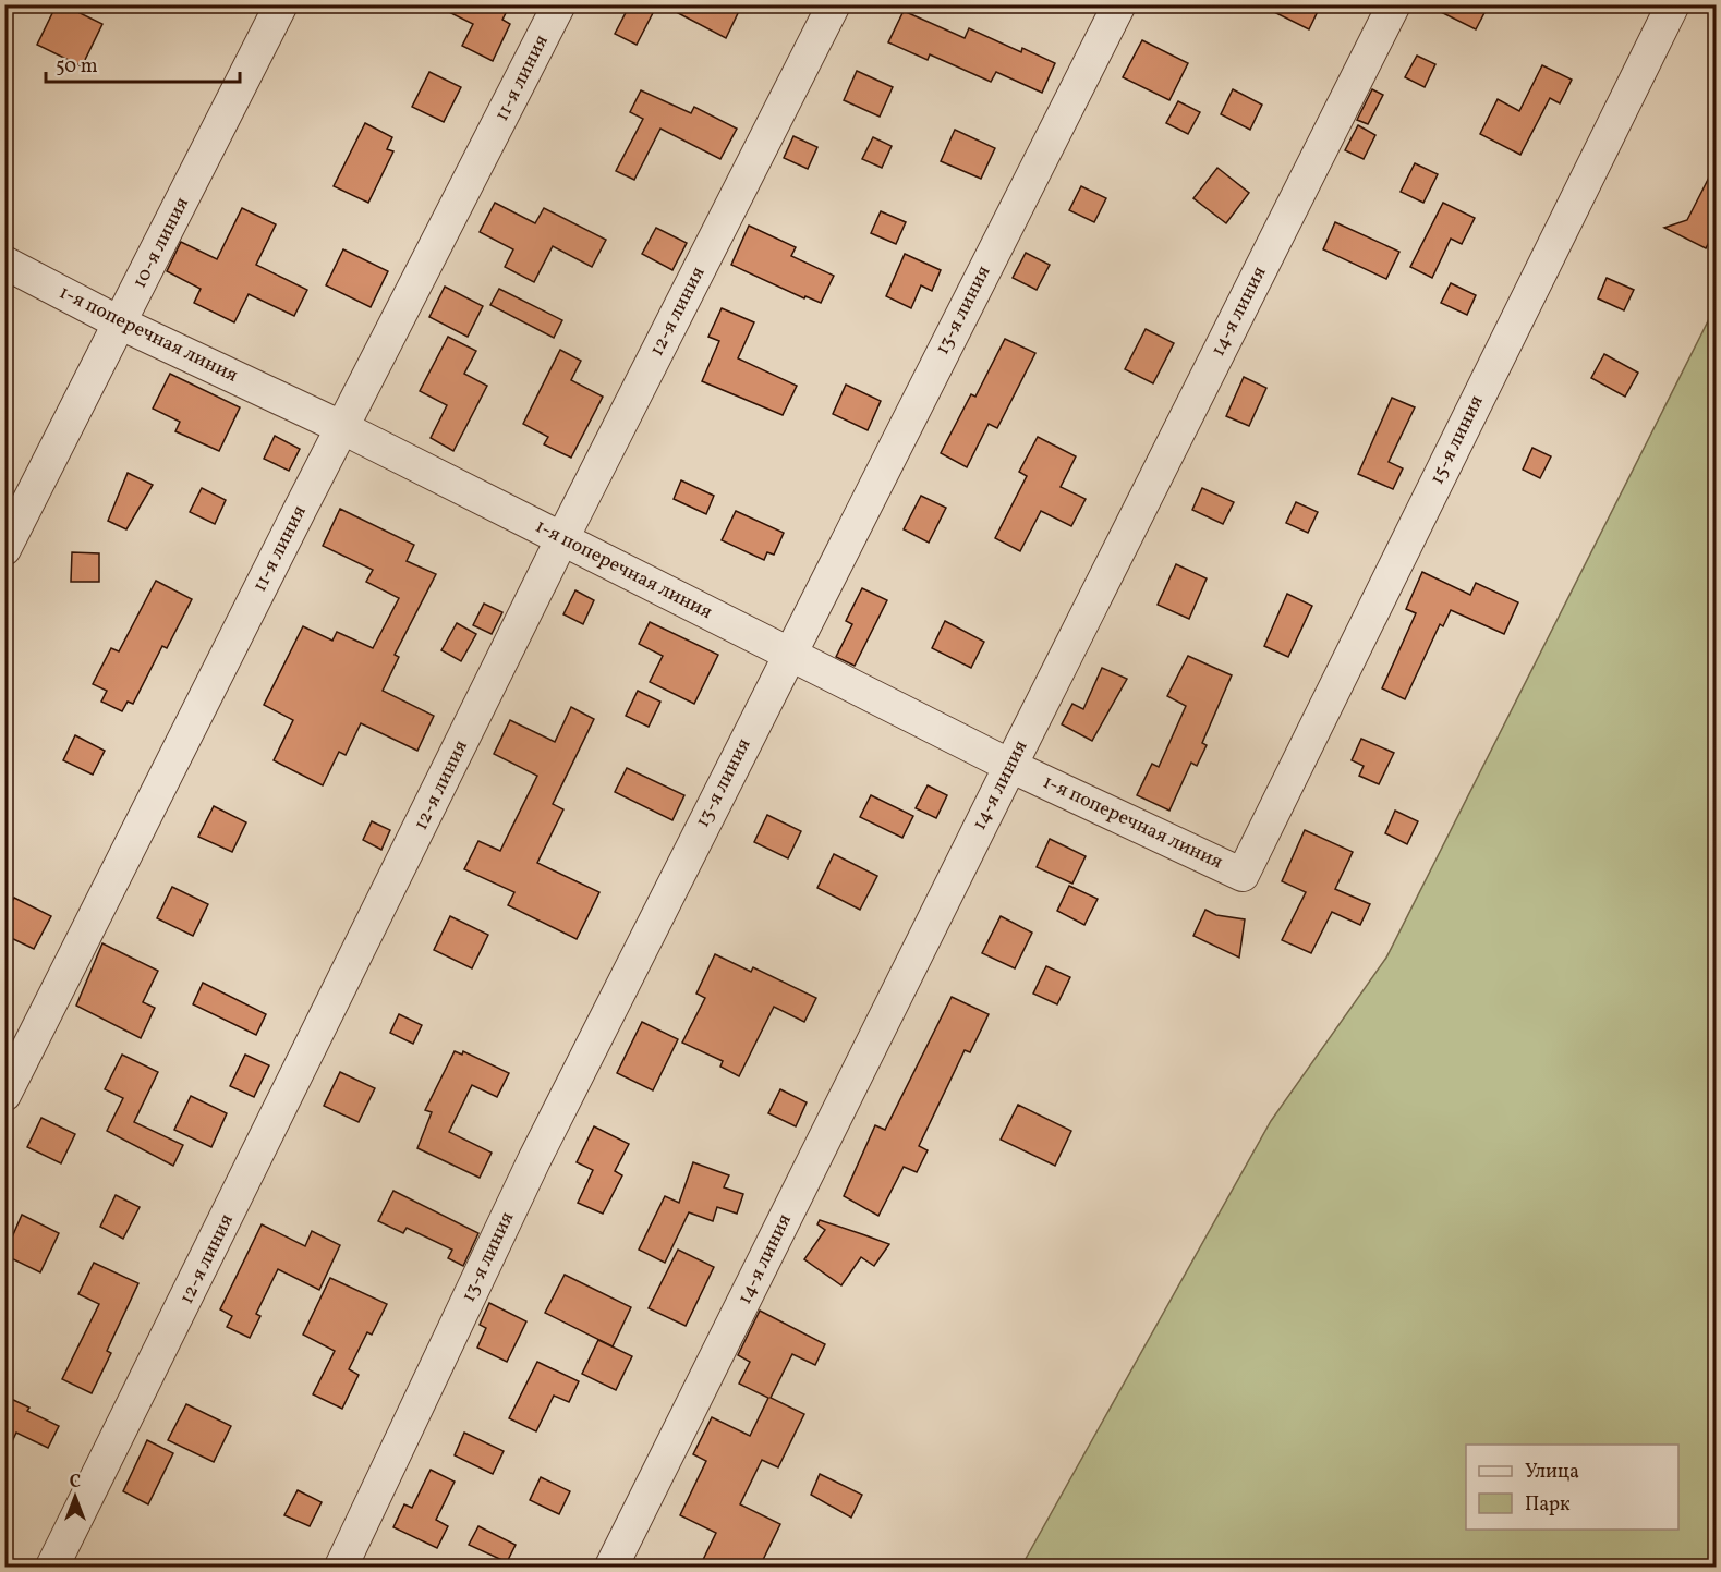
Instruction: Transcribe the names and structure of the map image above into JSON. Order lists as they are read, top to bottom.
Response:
{
  "streets": {
    "street": [
      "11-я линия",
      "10-я линия",
      "13-я линия",
      "12-я линия",
      "14-я линия",
      "1-я поперечная линия",
      "15-я линия"
    ]
  },
  "crossings": [
    ["11-я линия", "1-я поперечная линия"],
    ["10-я линия", "1-я поперечная линия"],
    ["13-я линия", "1-я поперечная линия"],
    ["12-я линия", "1-я поперечная линия"],
    ["14-я линия", "1-я поперечная линия"],
    ["1-я поперечная линия", "15-я линия"]
  ],
  "legend": ["Улица", "Парк"],
  "scale_bar": "50 m",
  "north": "top"
}
